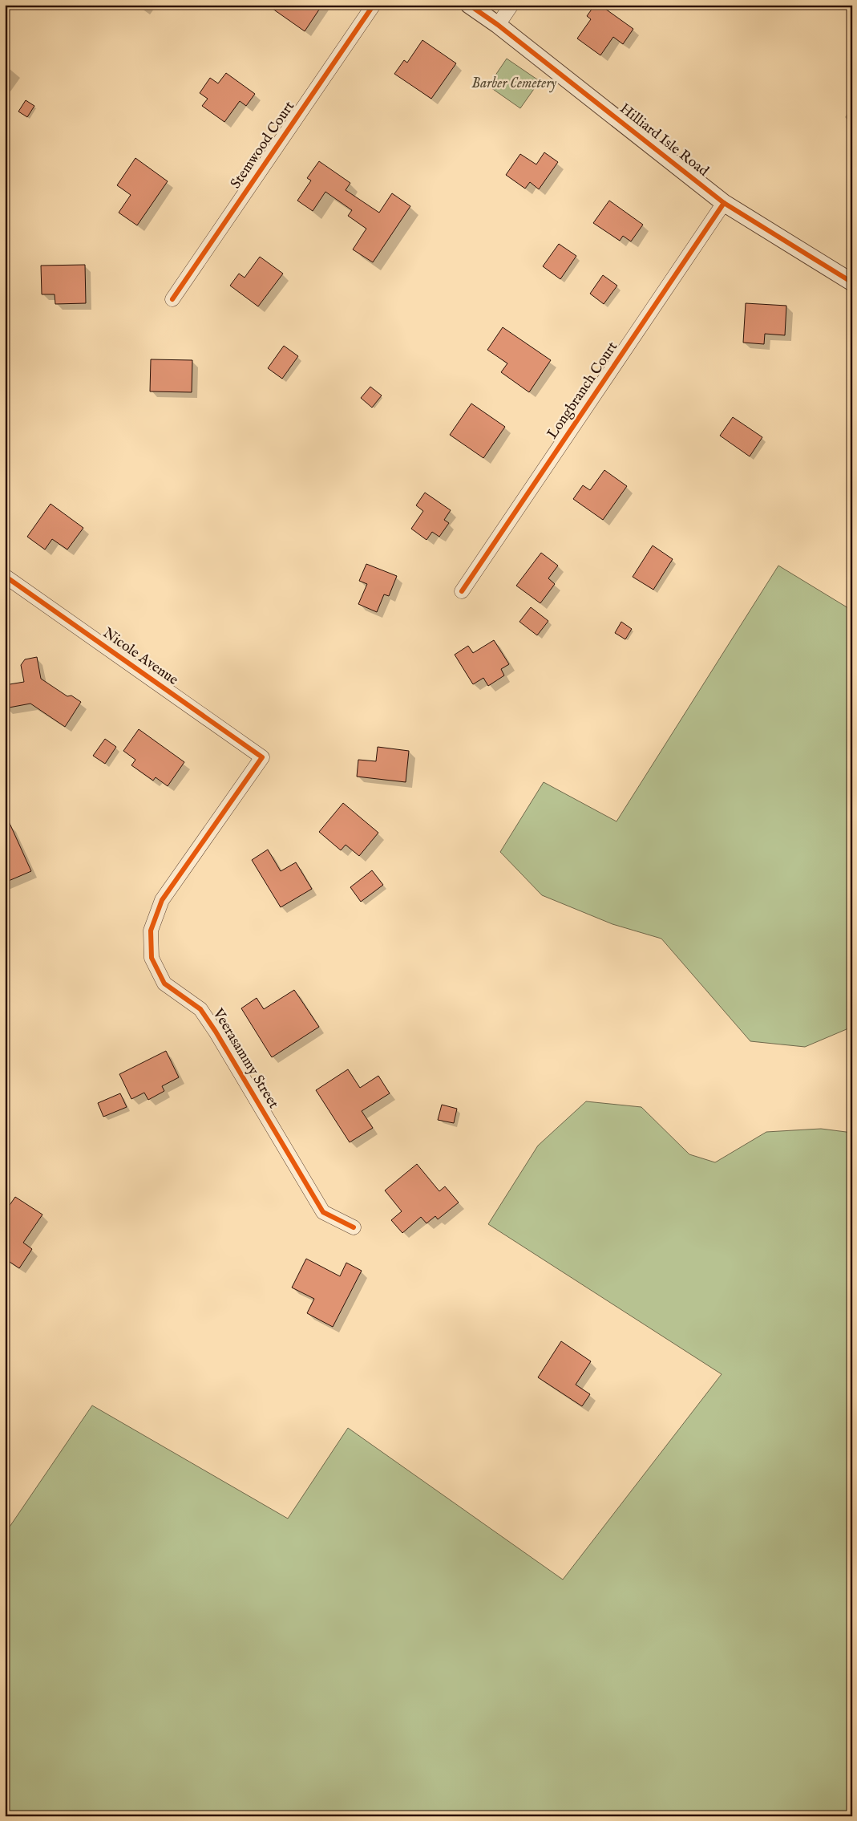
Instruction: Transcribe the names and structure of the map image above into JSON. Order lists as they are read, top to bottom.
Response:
{
  "streets": {
    "street": [
      "Hilliard Isle Road",
      "Stemwood Court",
      "Longbranch Court",
      "Nicole Avenue",
      "Veerasammy Street"
    ]
  },
  "crossings": [
    ["Hilliard Isle Road", "Longbranch Court"],
    ["Nicole Avenue", "Veerasammy Street"]
  ],
  "parks": ["Barber Cemetery"]
}
